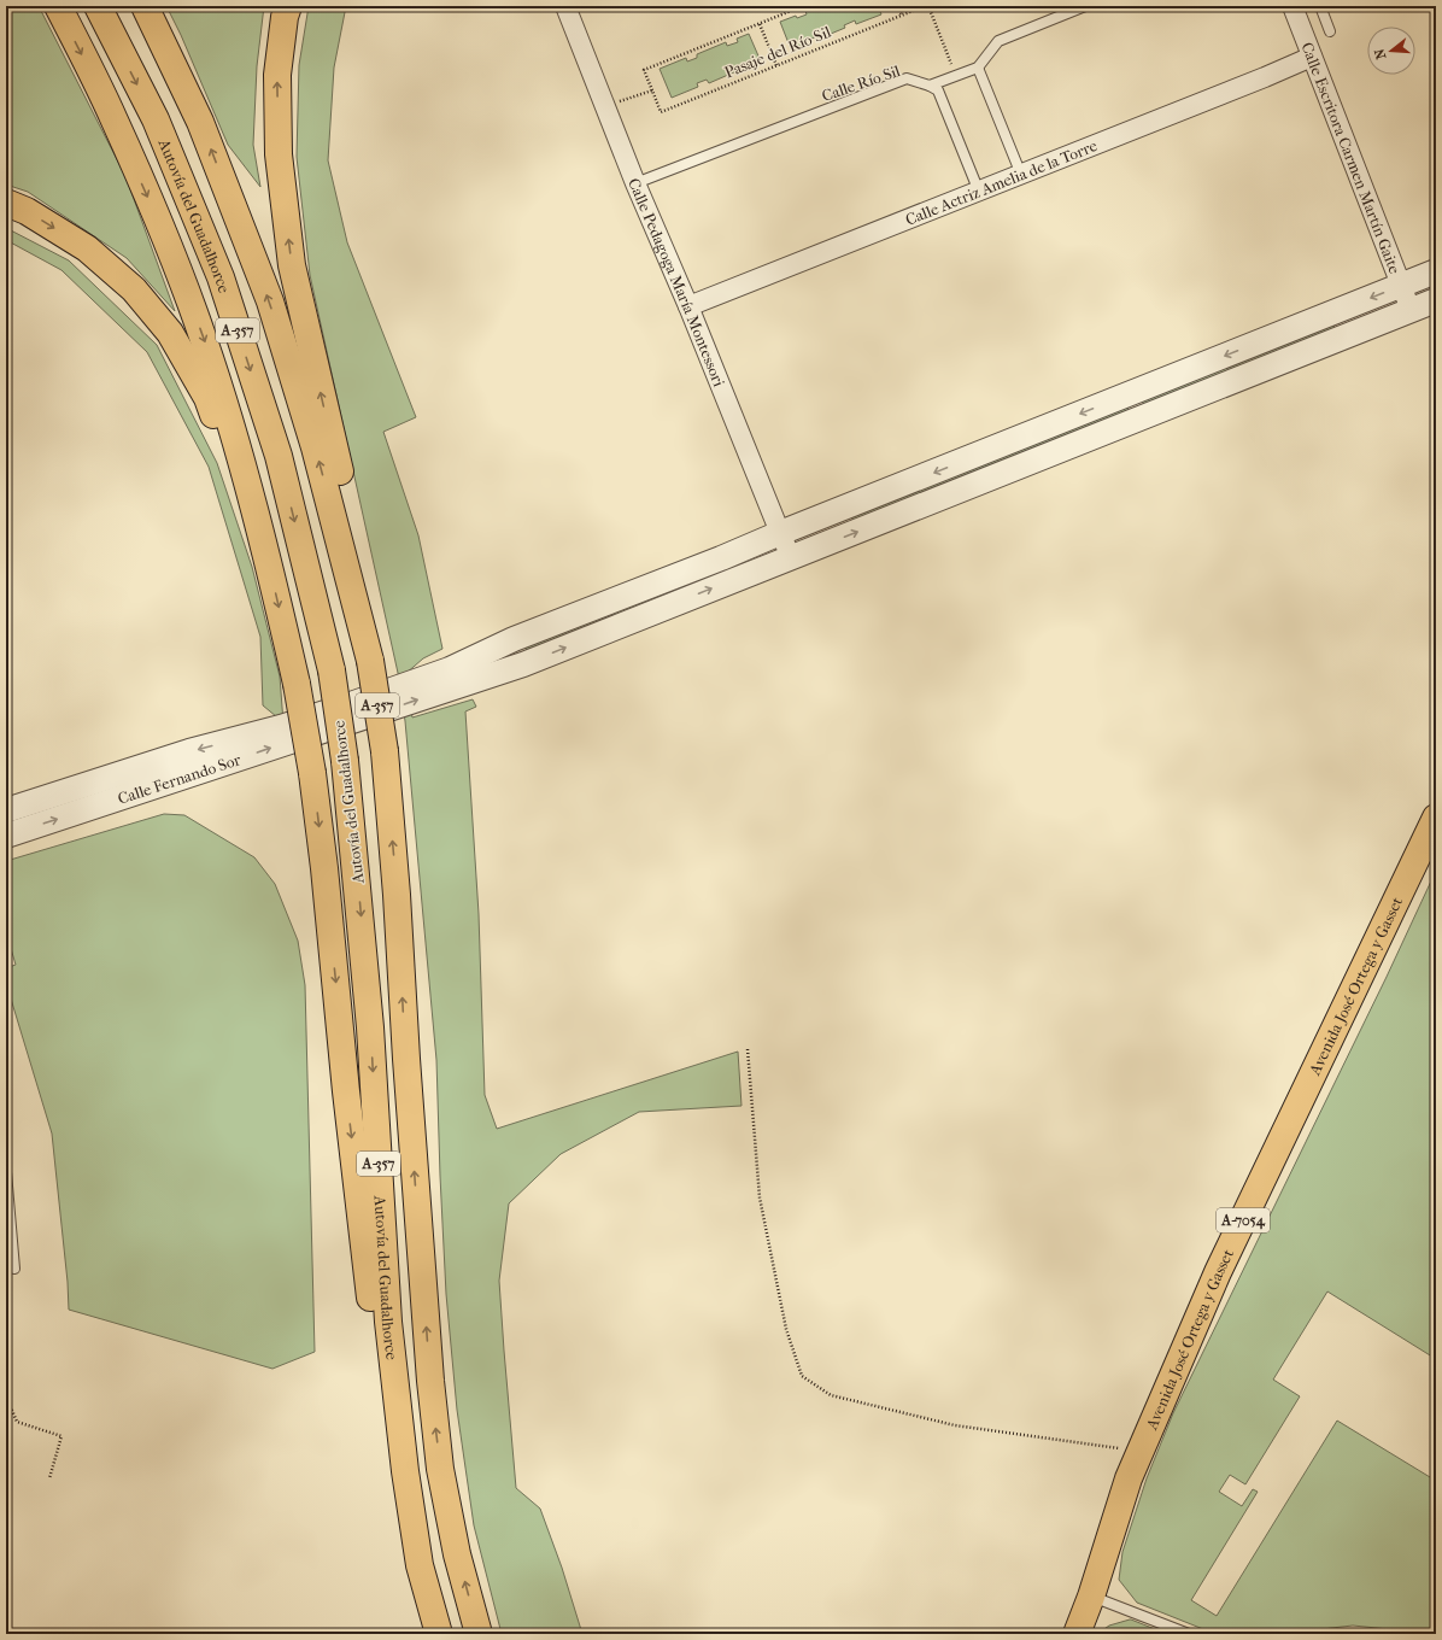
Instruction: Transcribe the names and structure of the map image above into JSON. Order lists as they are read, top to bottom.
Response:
{
  "streets": {
    "main road": [
      "Autovía del Guadalhorce",
      "A-357",
      "Avenida José Ortega y Gasset",
      "A-7054"
    ],
    "street": [
      "Calle Escritora Carmen Martín Gaite",
      "Calle Actriz Amelia de la Torre",
      "Calle Pedagoga María Montessori",
      "Calle Fernando Sor"
    ],
    "lane": ["Calle Río Sil"],
    "path": ["Pasaje del Río Sil"]
  },
  "crossings": [
    ["Calle Río Sil", "Calle Pedagoga María Montessori"],
    ["Calle Escritora Carmen Martín Gaite", "Calle Actriz Amelia de la Torre"],
    ["Calle Actriz Amelia de la Torre", "Calle Pedagoga María Montessori"]
  ],
  "north": "left"
}
